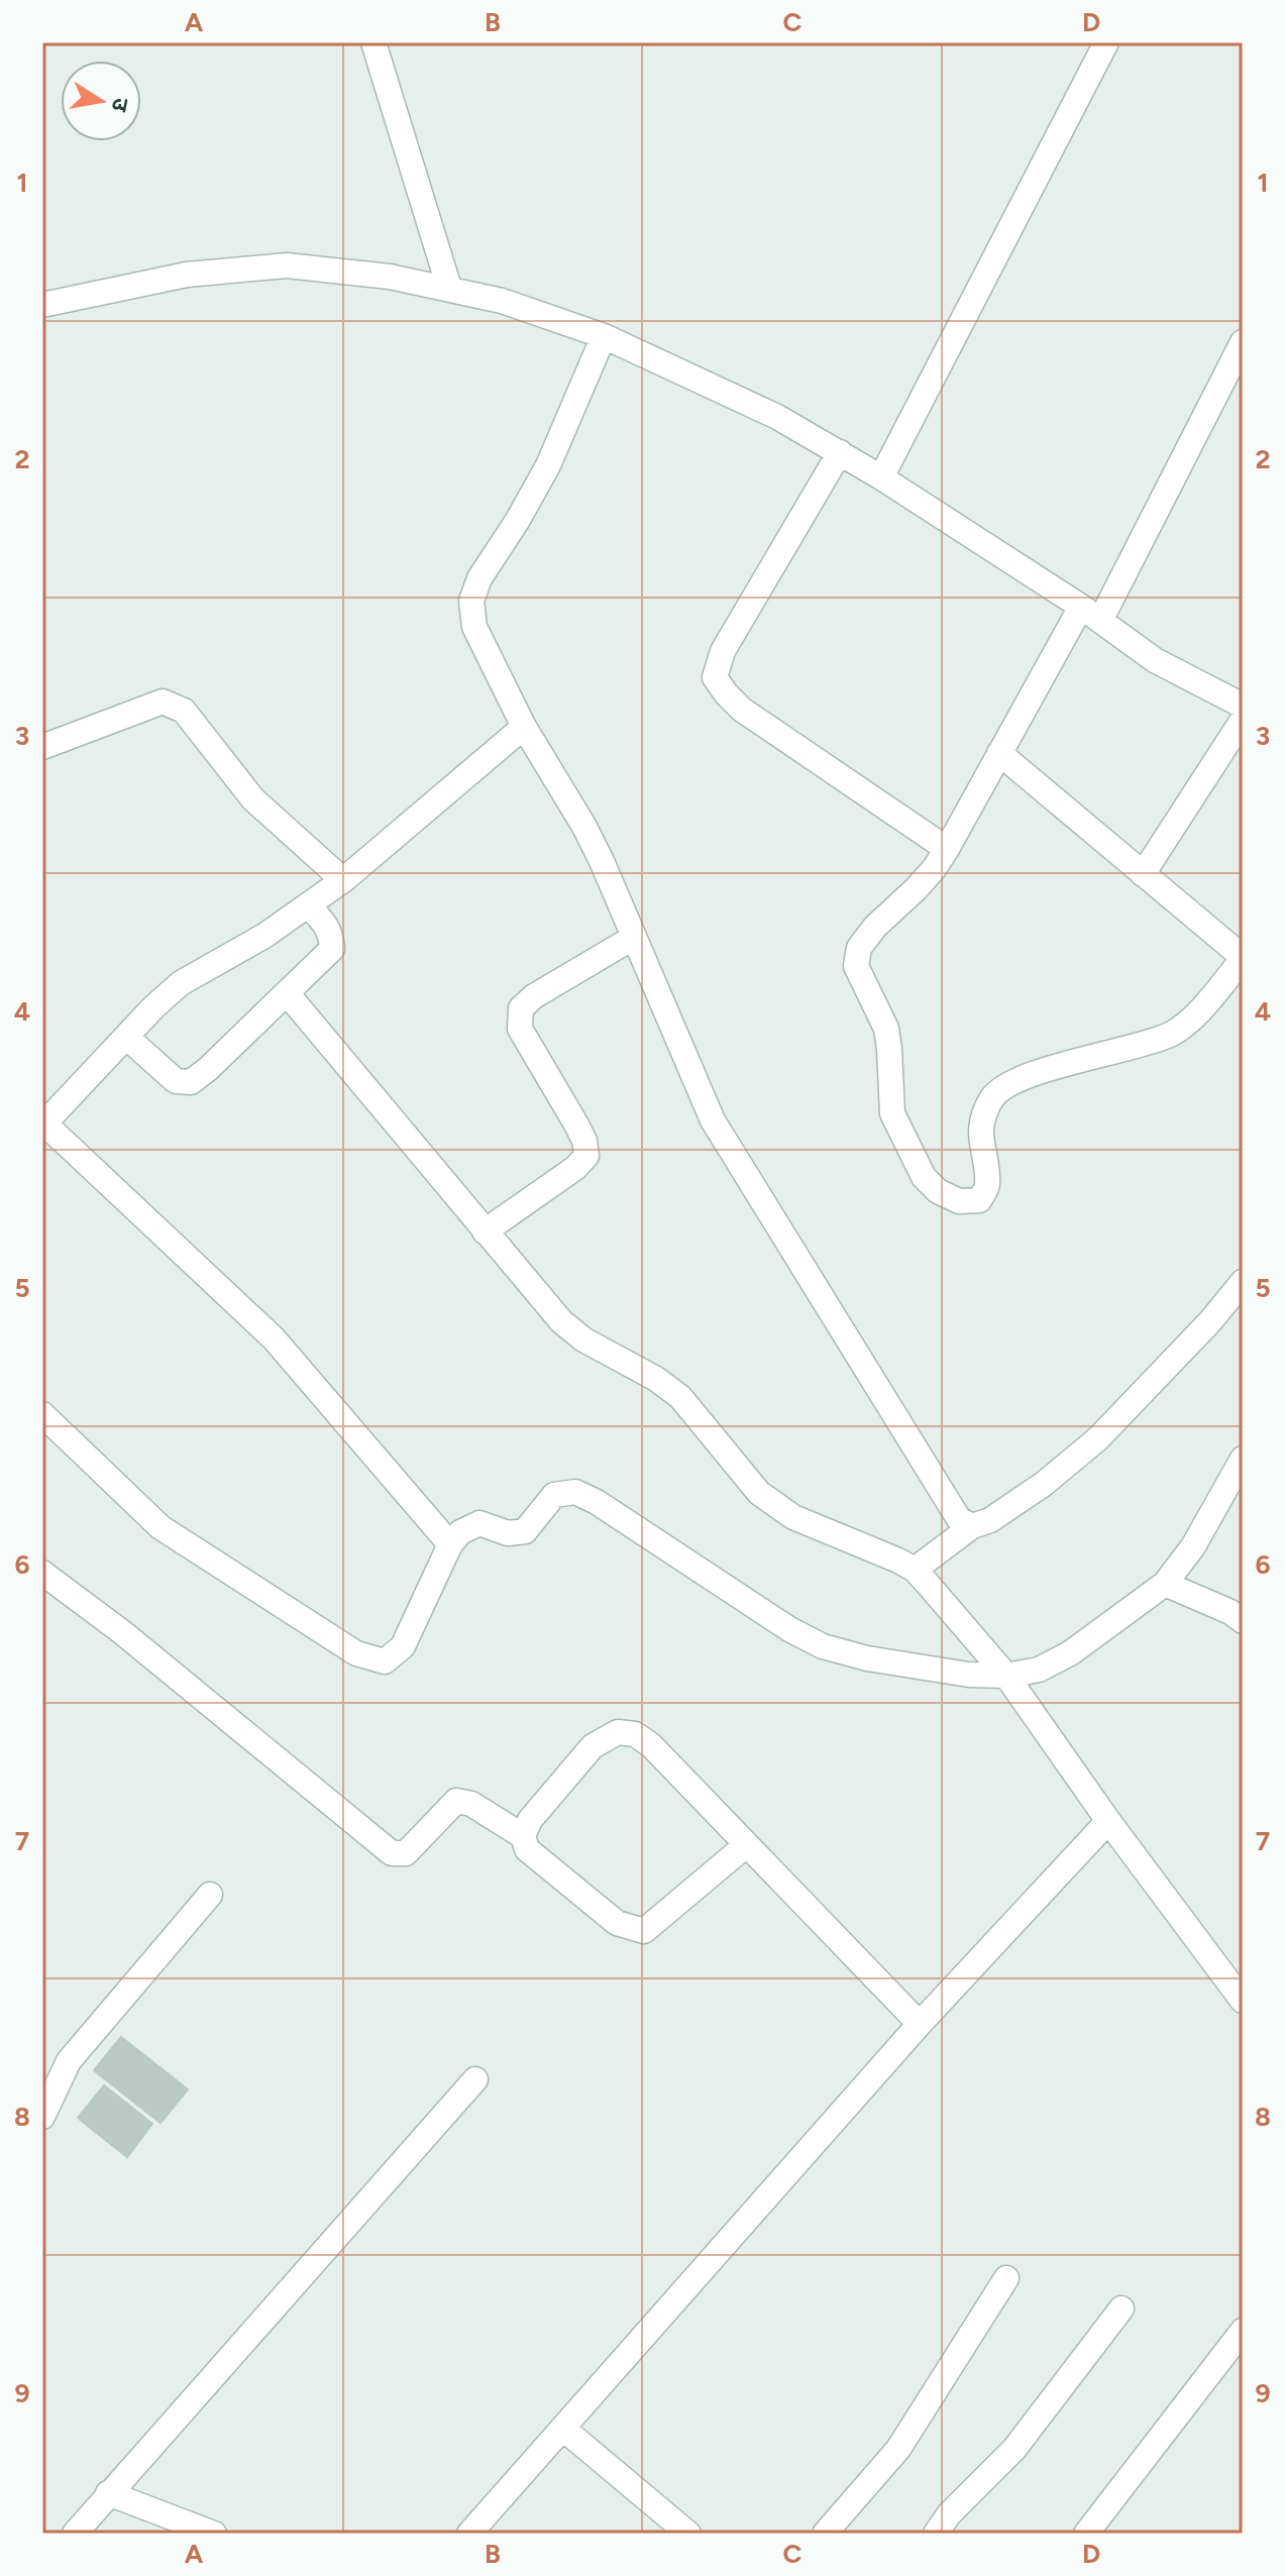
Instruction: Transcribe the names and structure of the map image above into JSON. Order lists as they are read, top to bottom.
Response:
{
  "north": "right",
  "grid": {
    "columns": [
      "A",
      "B",
      "C",
      "D"
    ],
    "rows": [
      "1",
      "2",
      "3",
      "4",
      "5",
      "6",
      "7",
      "8",
      "9"
    ]
  }
}
